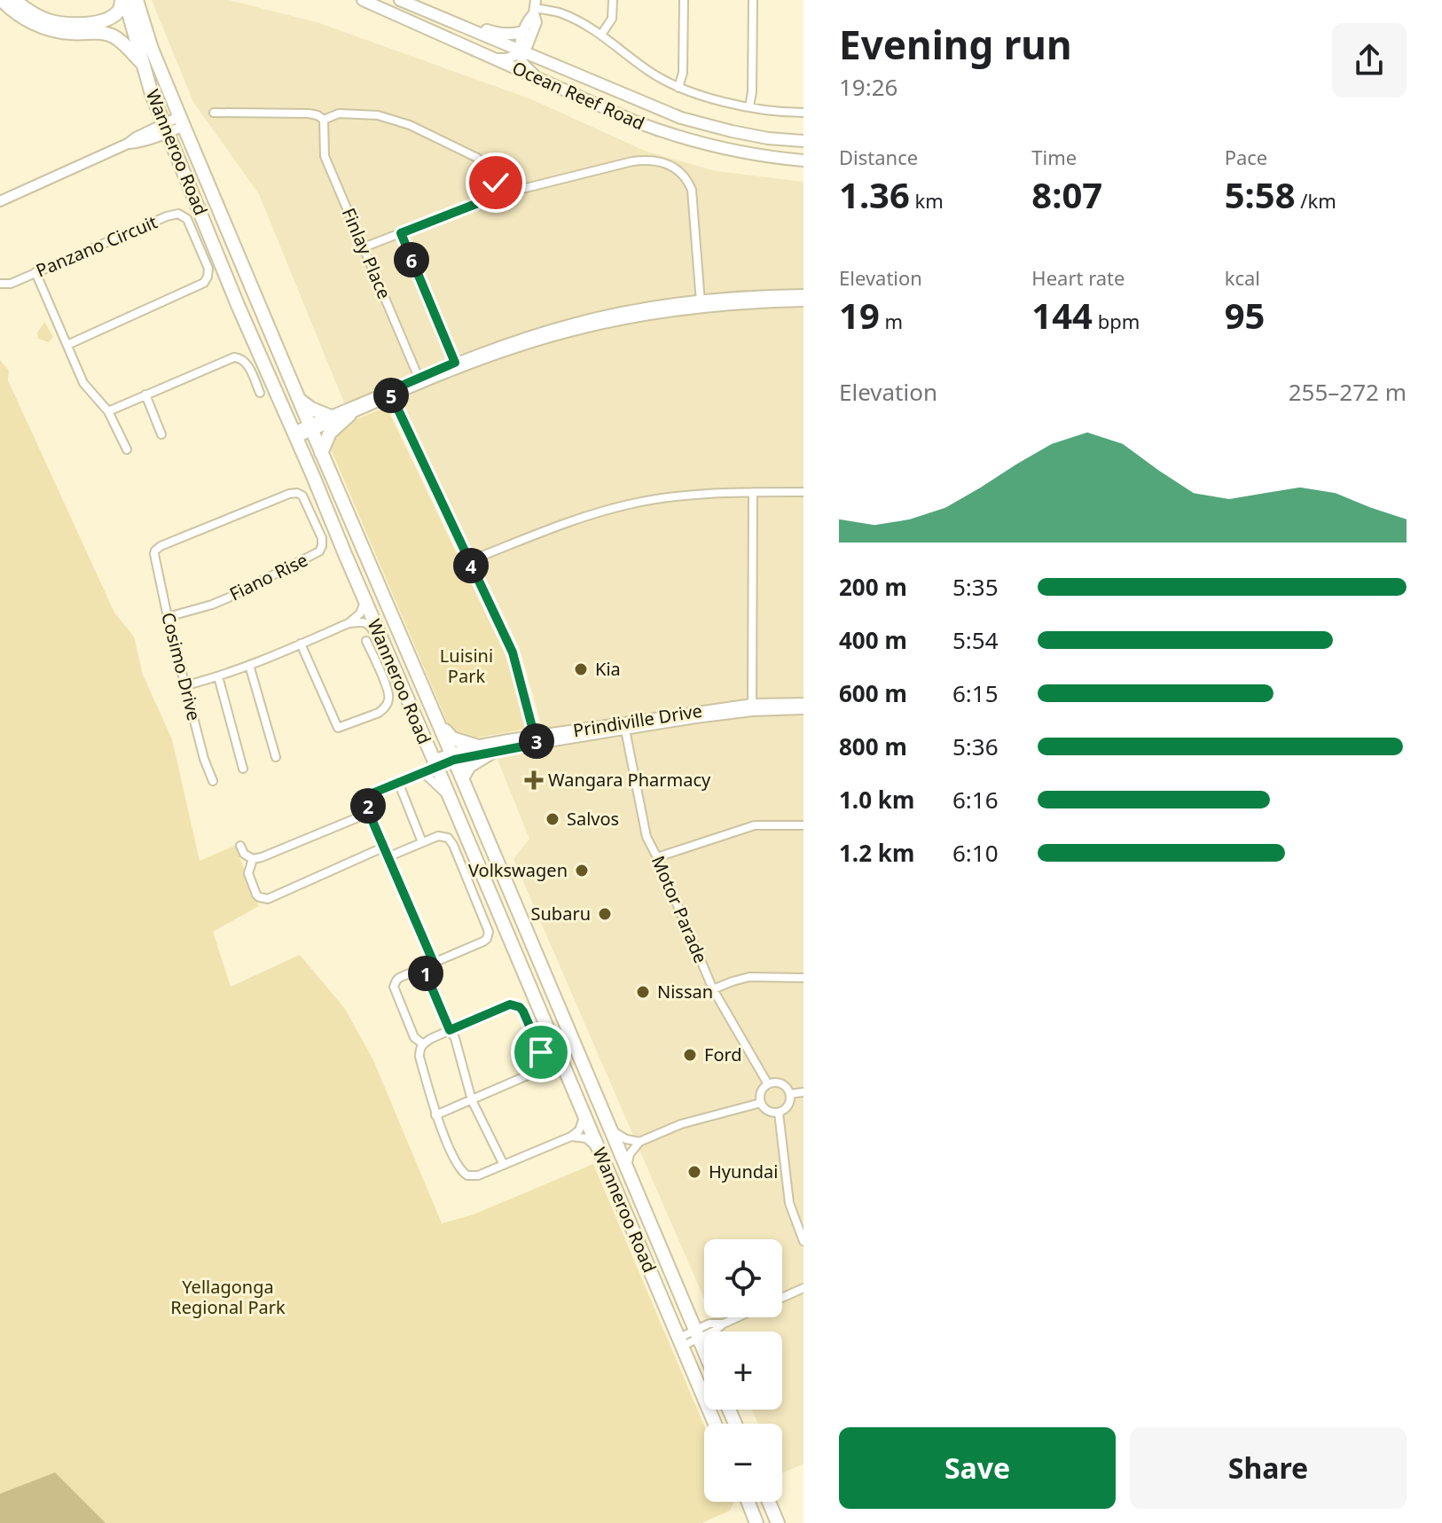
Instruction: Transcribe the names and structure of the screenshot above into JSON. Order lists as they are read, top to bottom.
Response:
{
  "streets": {
    "highway": ["Wanneroo Road"],
    "main road": ["Ocean Reef Road"],
    "street": [
      "Panzano Circuit",
      "Finlay Place",
      "Fiano Rise",
      "Cosimo Drive",
      "Prindiville Drive",
      "Motor Parade"
    ]
  },
  "crossings": [
    ["Wanneroo Road", "Prindiville Drive"],
    ["Fiano Rise", "Cosimo Drive"],
    ["Prindiville Drive", "Motor Parade"]
  ],
  "parks": ["Luisini Park", "Yellagonga Regional Park"],
  "places": {
    "other": [
      "Kia",
      "Salvos",
      "Volkswagen",
      "Subaru",
      "Nissan",
      "Ford",
      "Hyundai"
    ],
    "health": ["Wangara Pharmacy"]
  },
  "page": {
    "heading": ["Evening run", "19:26"],
    "stats": [
      ["Distance", "1.36 km"],
      ["Time", "8:07"],
      ["Pace", "5:58 /km"],
      ["Elevation", "19 m"],
      ["Heart rate", "144 bpm"],
      ["kcal", "95"]
    ],
    "pins": [
      "6",
      "5",
      "4",
      "3",
      "2",
      "1"
    ],
    "chart": ["Elevation", "255–272 m"],
    "list": [
      {
        "name": "200 m",
        "note": "5:35"
      },
      {
        "name": "400 m",
        "note": "5:54"
      },
      {
        "name": "600 m",
        "note": "6:15"
      },
      {
        "name": "800 m",
        "note": "5:36"
      },
      {
        "name": "1.0 km",
        "note": "6:16"
      },
      {
        "name": "1.2 km",
        "note": "6:10"
      }
    ],
    "map_buttons": ["+", "−"],
    "buttons": ["Save", "Share"]
  }
}
